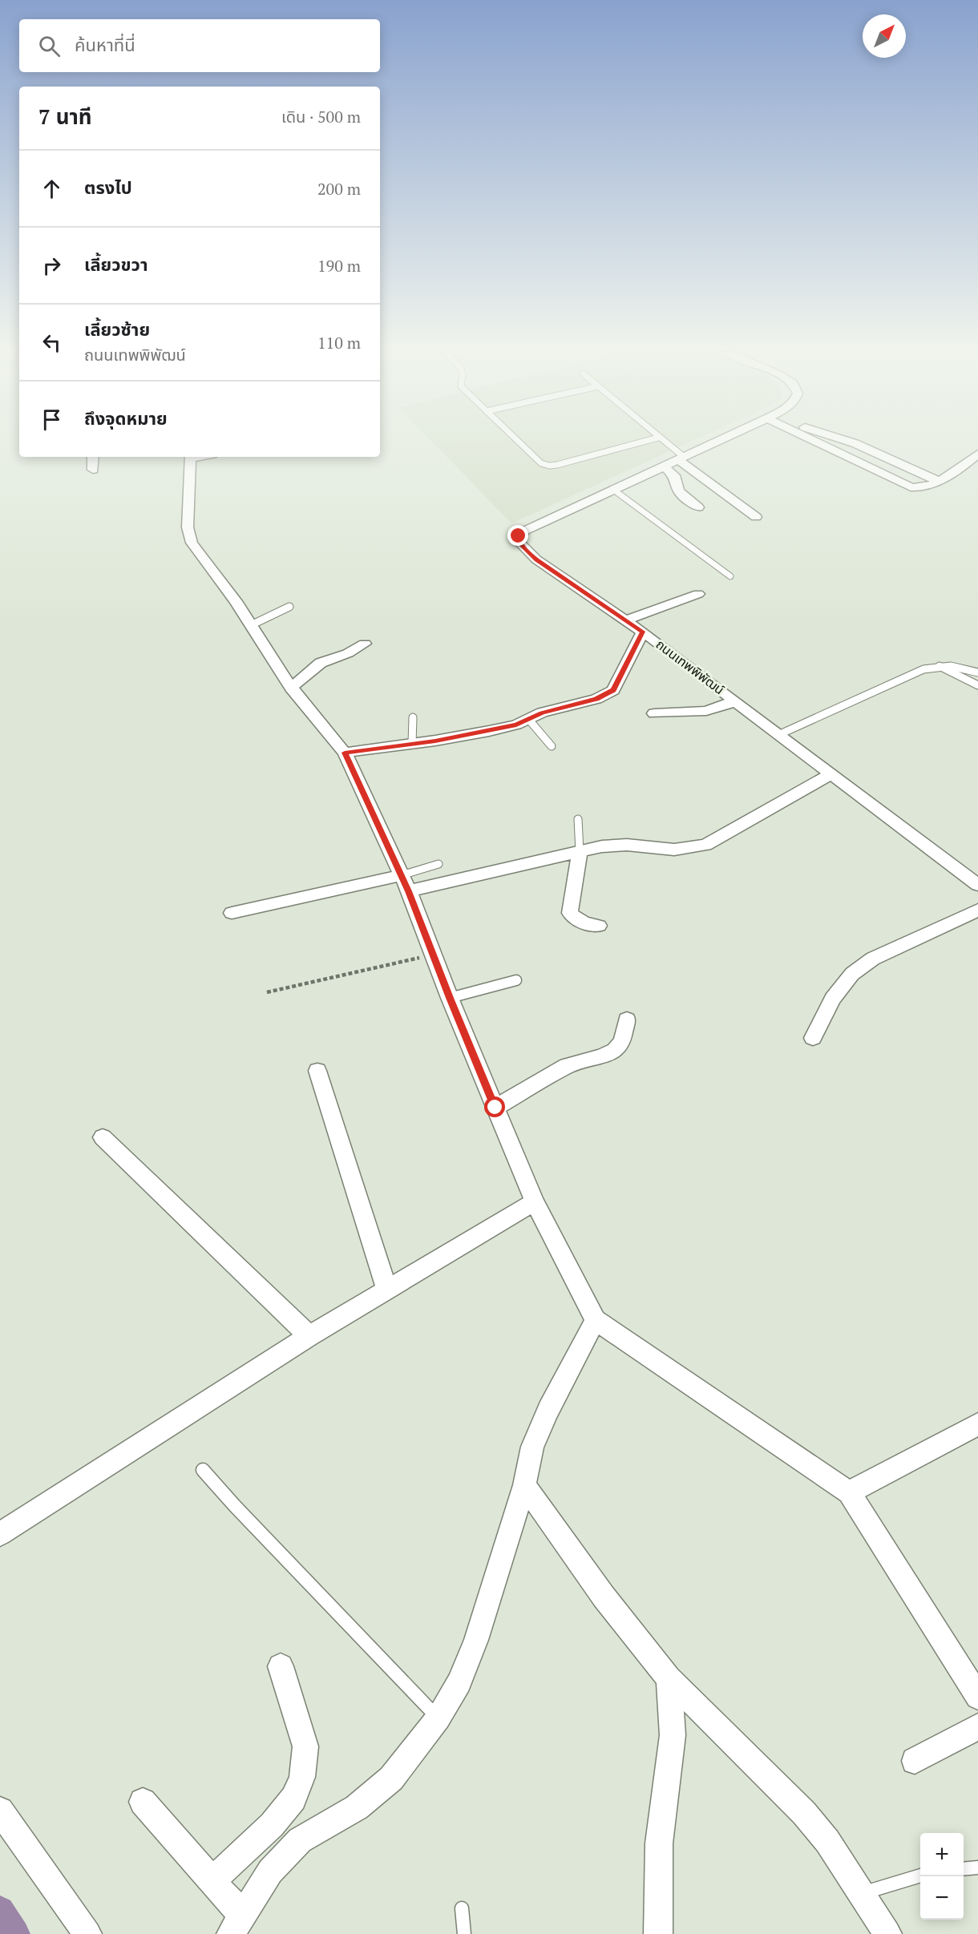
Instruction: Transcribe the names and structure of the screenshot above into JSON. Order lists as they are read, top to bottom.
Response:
{
  "streets": {
    "street": ["ถนนเทพพิพัฒน์"]
  },
  "north": "top right",
  "page": {
    "search": "ค้นหาที่นี่",
    "heading": ["7 นาที", "เดิน · 500 m"],
    "list": [
      ["ตรงไป", "200 m"],
      ["เลี้ยวขวา", "190 m"],
      ["เลี้ยวซ้าย", "ถนนเทพพิพัฒน์", "110 m"],
      "ถึงจุดหมาย"
    ],
    "map_buttons": ["+", "−"]
  }
}
